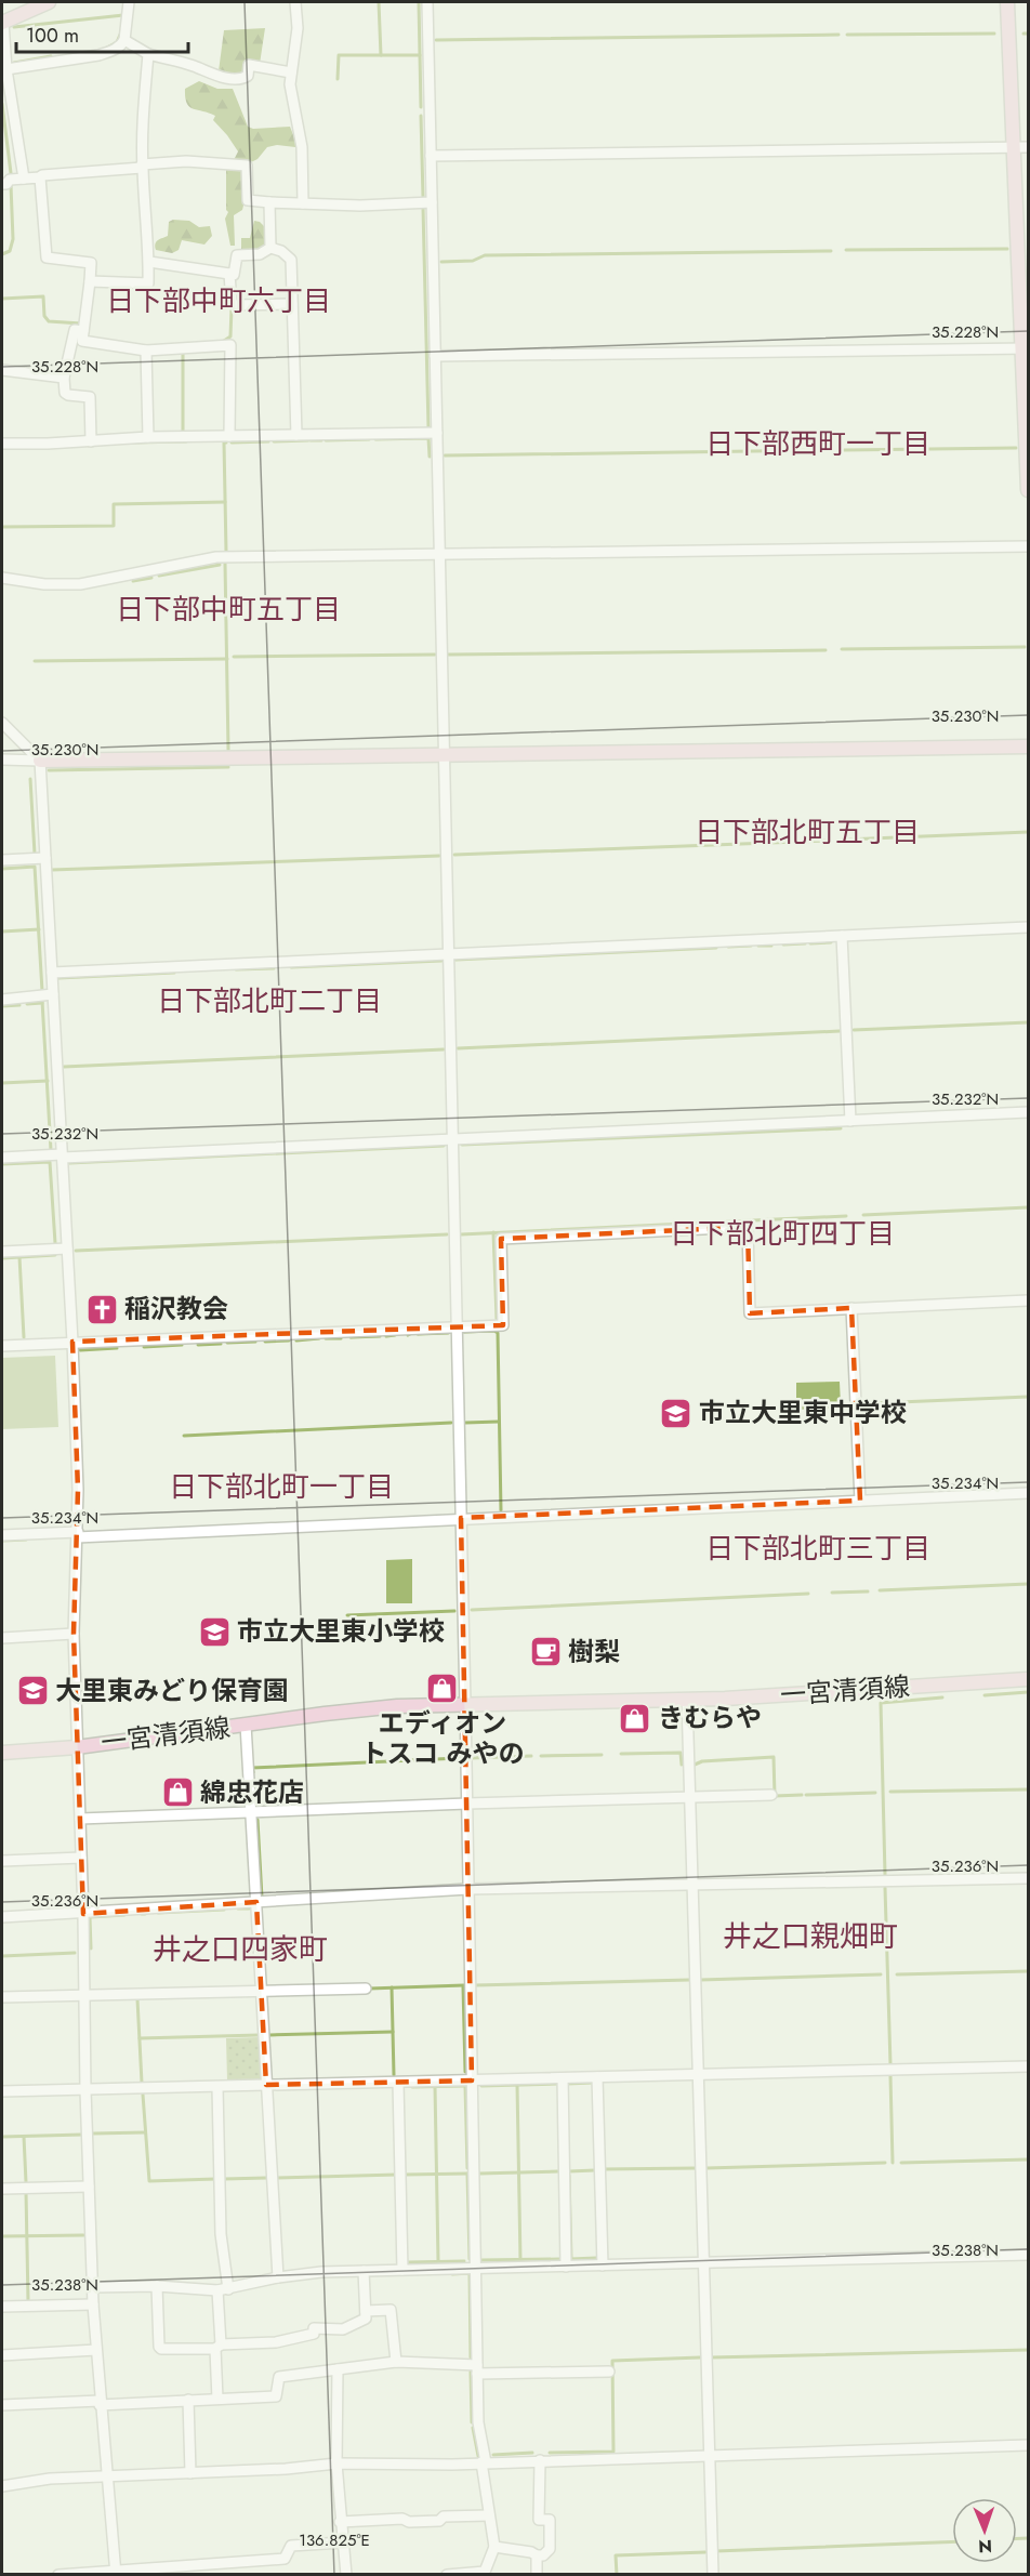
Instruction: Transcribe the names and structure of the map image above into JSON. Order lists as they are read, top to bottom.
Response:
{
  "streets": {
    "street": ["一宮清須線"]
  },
  "districts": [
    "日下部中町六丁目",
    "日下部西町一丁目",
    "日下部中町五丁目",
    "日下部北町五丁目",
    "日下部北町二丁目",
    "日下部北町四丁目",
    "日下部北町一丁目",
    "日下部北町三丁目",
    "井之口親畑町",
    "井之口四家町"
  ],
  "places": {
    "church": ["稲沢教会"],
    "school or university": ["市立大里東中学校", "市立大里東小学校", "大里東みどり保育園"],
    "cafe": ["樹梨"],
    "shop": ["エディオン トスコ みやの", "きむらや", "綿忠花店"]
  },
  "scale_bar": "100 m",
  "north": "bottom",
  "coordinates": [
    "35.228°N",
    "35.230°N",
    "35.232°N",
    "35.234°N",
    "35.236°N",
    "35.238°N",
    "136.825°E"
  ]
}
